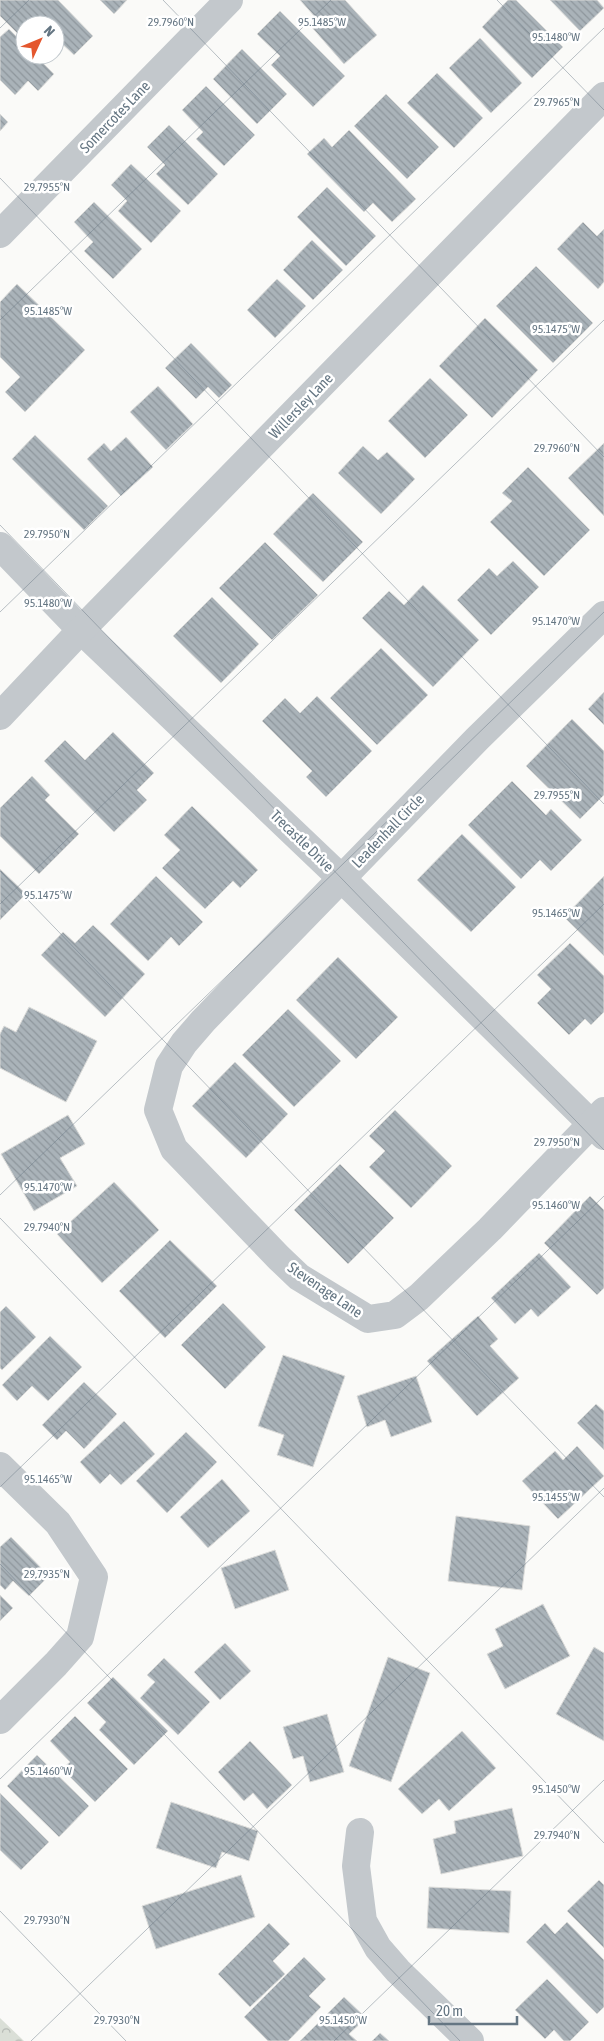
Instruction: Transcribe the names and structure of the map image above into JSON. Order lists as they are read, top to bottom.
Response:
{
  "streets": {
    "street": [
      "Somercotes Lane",
      "Willersley Lane",
      "Leadenhall Circle",
      "Trecastle Drive",
      "Stevenage Lane"
    ]
  },
  "crossings": [
    ["Willersley Lane", "Trecastle Drive"],
    ["Leadenhall Circle", "Trecastle Drive"],
    ["Leadenhall Circle", "Stevenage Lane"],
    ["Trecastle Drive", "Stevenage Lane"]
  ],
  "scale_bar": "20 m",
  "north": "top right",
  "coordinates": [
    "95.1485°W",
    "29.7960°N",
    "95.1480°W",
    "29.7965°N",
    "29.7955°N",
    "95.1475°W",
    "29.7950°N",
    "95.1470°W",
    "95.1465°W",
    "95.1460°W",
    "29.7940°N",
    "95.1455°W",
    "29.7935°N",
    "95.1450°W",
    "29.7930°N"
  ]
}
